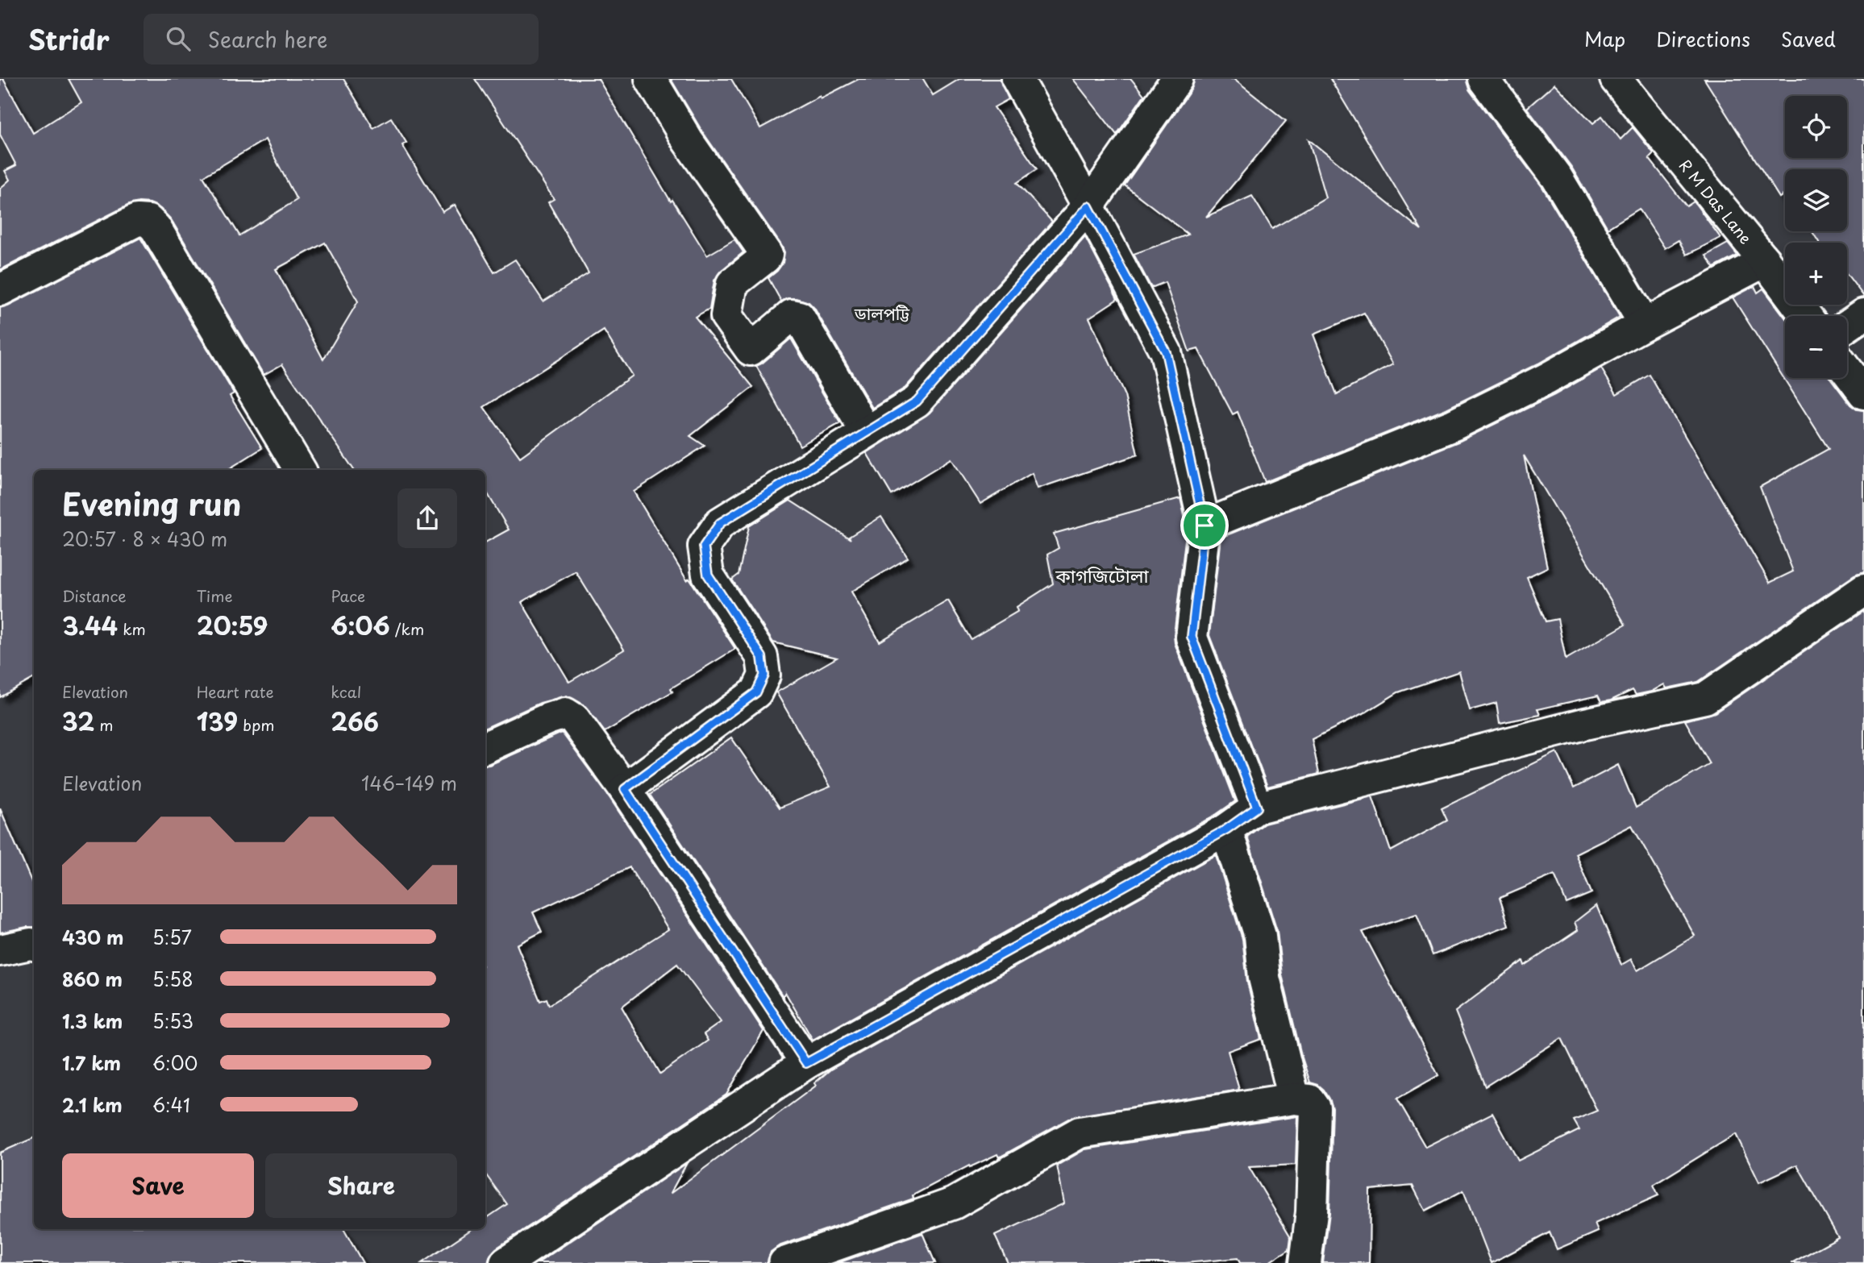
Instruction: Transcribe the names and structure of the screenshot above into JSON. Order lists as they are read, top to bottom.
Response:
{
  "streets": {
    "street": ["R M Das Lane"]
  },
  "districts": ["ডালপট্টি", "কাগজিটোলা"],
  "page": {
    "header": "Stridr",
    "search": "Search here",
    "nav": ["Map", "Directions", "Saved"],
    "map_buttons": ["+", "−"],
    "heading": ["Evening run", "20:57 · 8 × 430 m"],
    "stats": [
      ["Distance", "3.44 km"],
      ["Time", "20:59"],
      ["Pace", "6:06 /km"],
      ["Elevation", "32 m"],
      ["Heart rate", "139 bpm"],
      ["kcal", "266"]
    ],
    "chart": ["Elevation", "146–149 m"],
    "list": [
      {
        "name": "430 m",
        "note": "5:57"
      },
      {
        "name": "860 m",
        "note": "5:58"
      },
      {
        "name": "1.3 km",
        "note": "5:53"
      },
      {
        "name": "1.7 km",
        "note": "6:00"
      },
      {
        "name": "2.1 km",
        "note": "6:41"
      }
    ],
    "buttons": ["Save", "Share"]
  }
}
